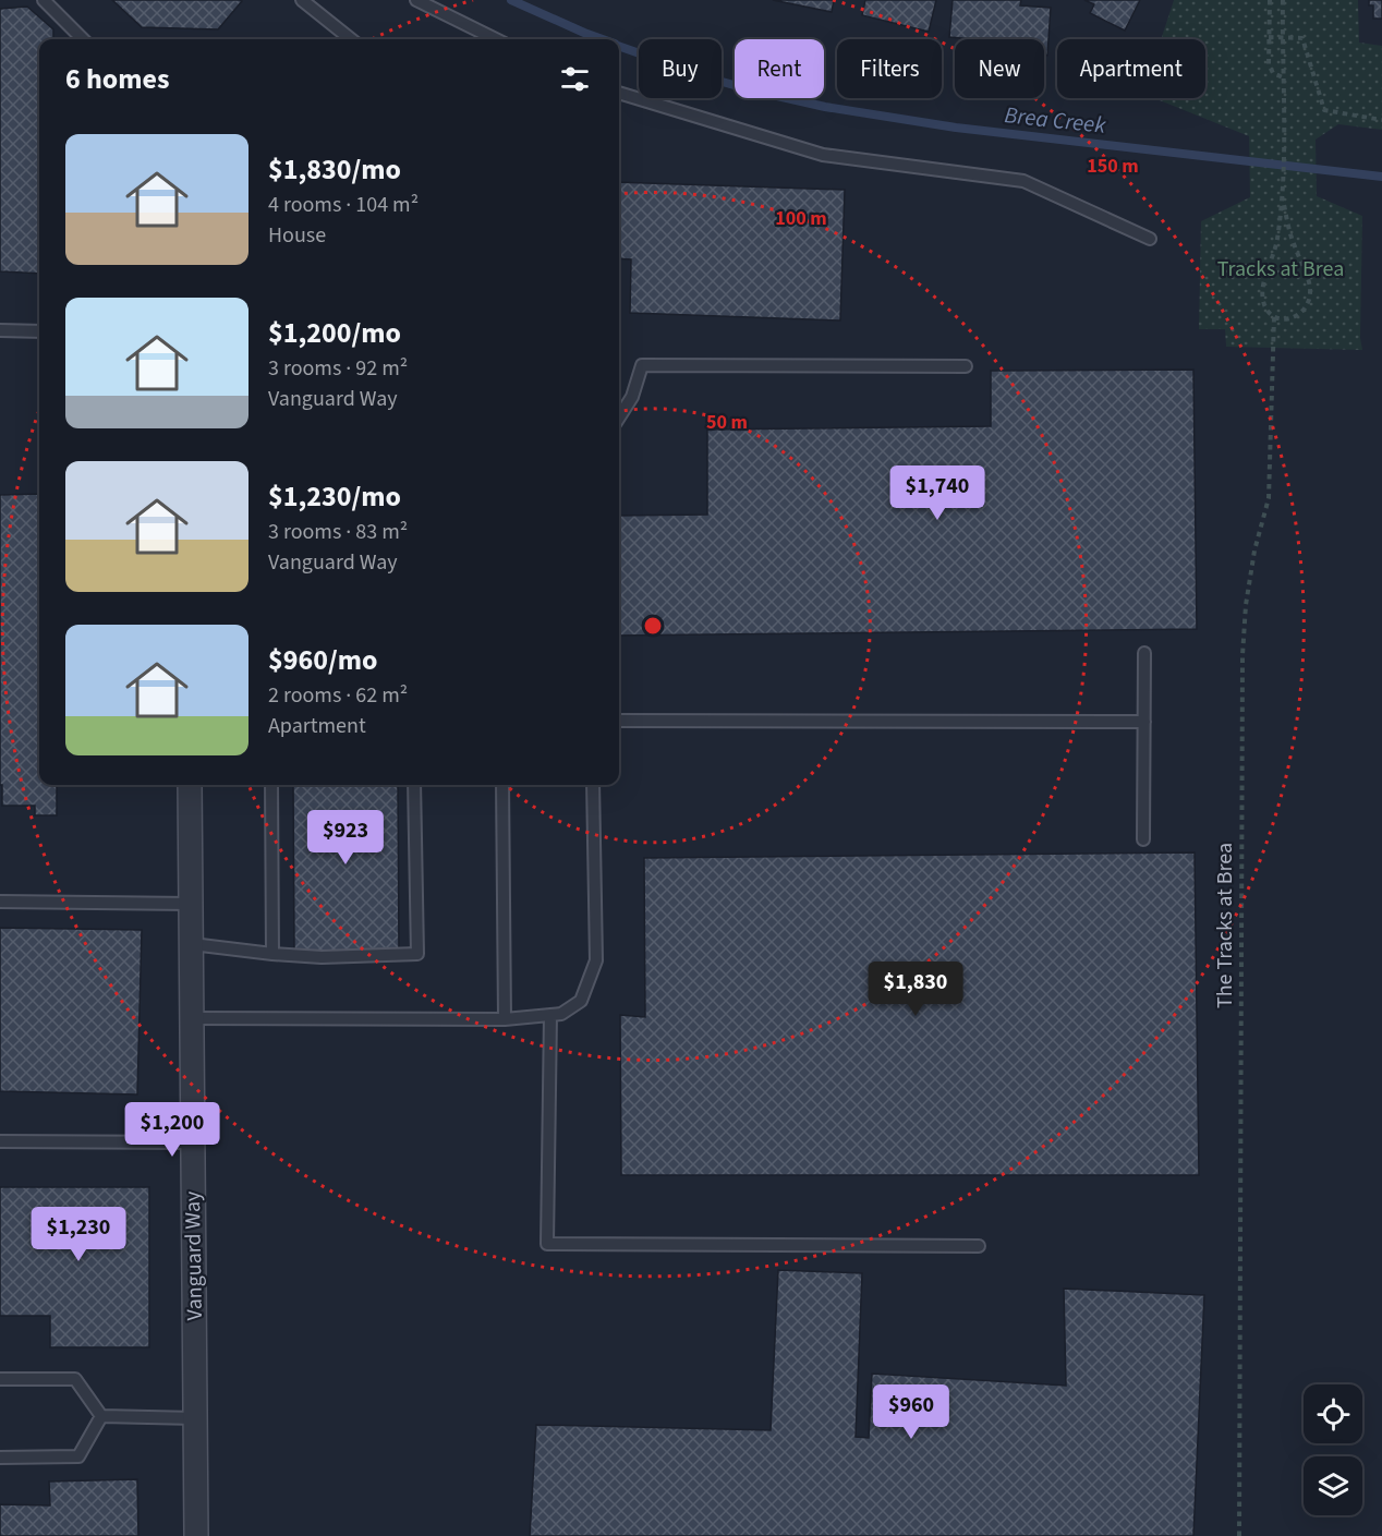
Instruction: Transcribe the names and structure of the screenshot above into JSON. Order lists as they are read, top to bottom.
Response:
{
  "streets": {
    "street": ["Vanguard Way"],
    "path": ["The Tracks at Brea"]
  },
  "water": ["Brea Creek"],
  "parks": ["Tracks at Brea"],
  "page": {
    "chip": [
      "Buy",
      "Rent",
      "Filters",
      "New",
      "Apartment"
    ],
    "heading": "6 homes",
    "list": [
      {
        "name": "$1,830/mo",
        "note": "4 rooms · 104 m² · House"
      },
      {
        "name": "$1,200/mo",
        "note": "3 rooms · 92 m² · Vanguard Way"
      },
      {
        "name": "$1,230/mo",
        "note": "3 rooms · 83 m² · Vanguard Way"
      },
      {
        "name": "$960/mo",
        "note": "2 rooms · 62 m² · Apartment"
      }
    ],
    "price": [
      "$1,740",
      "$923",
      "$1,830",
      "$1,200",
      "$1,230",
      "$960"
    ]
  },
  "rings": ["150 m", "100 m", "50 m"]
}
